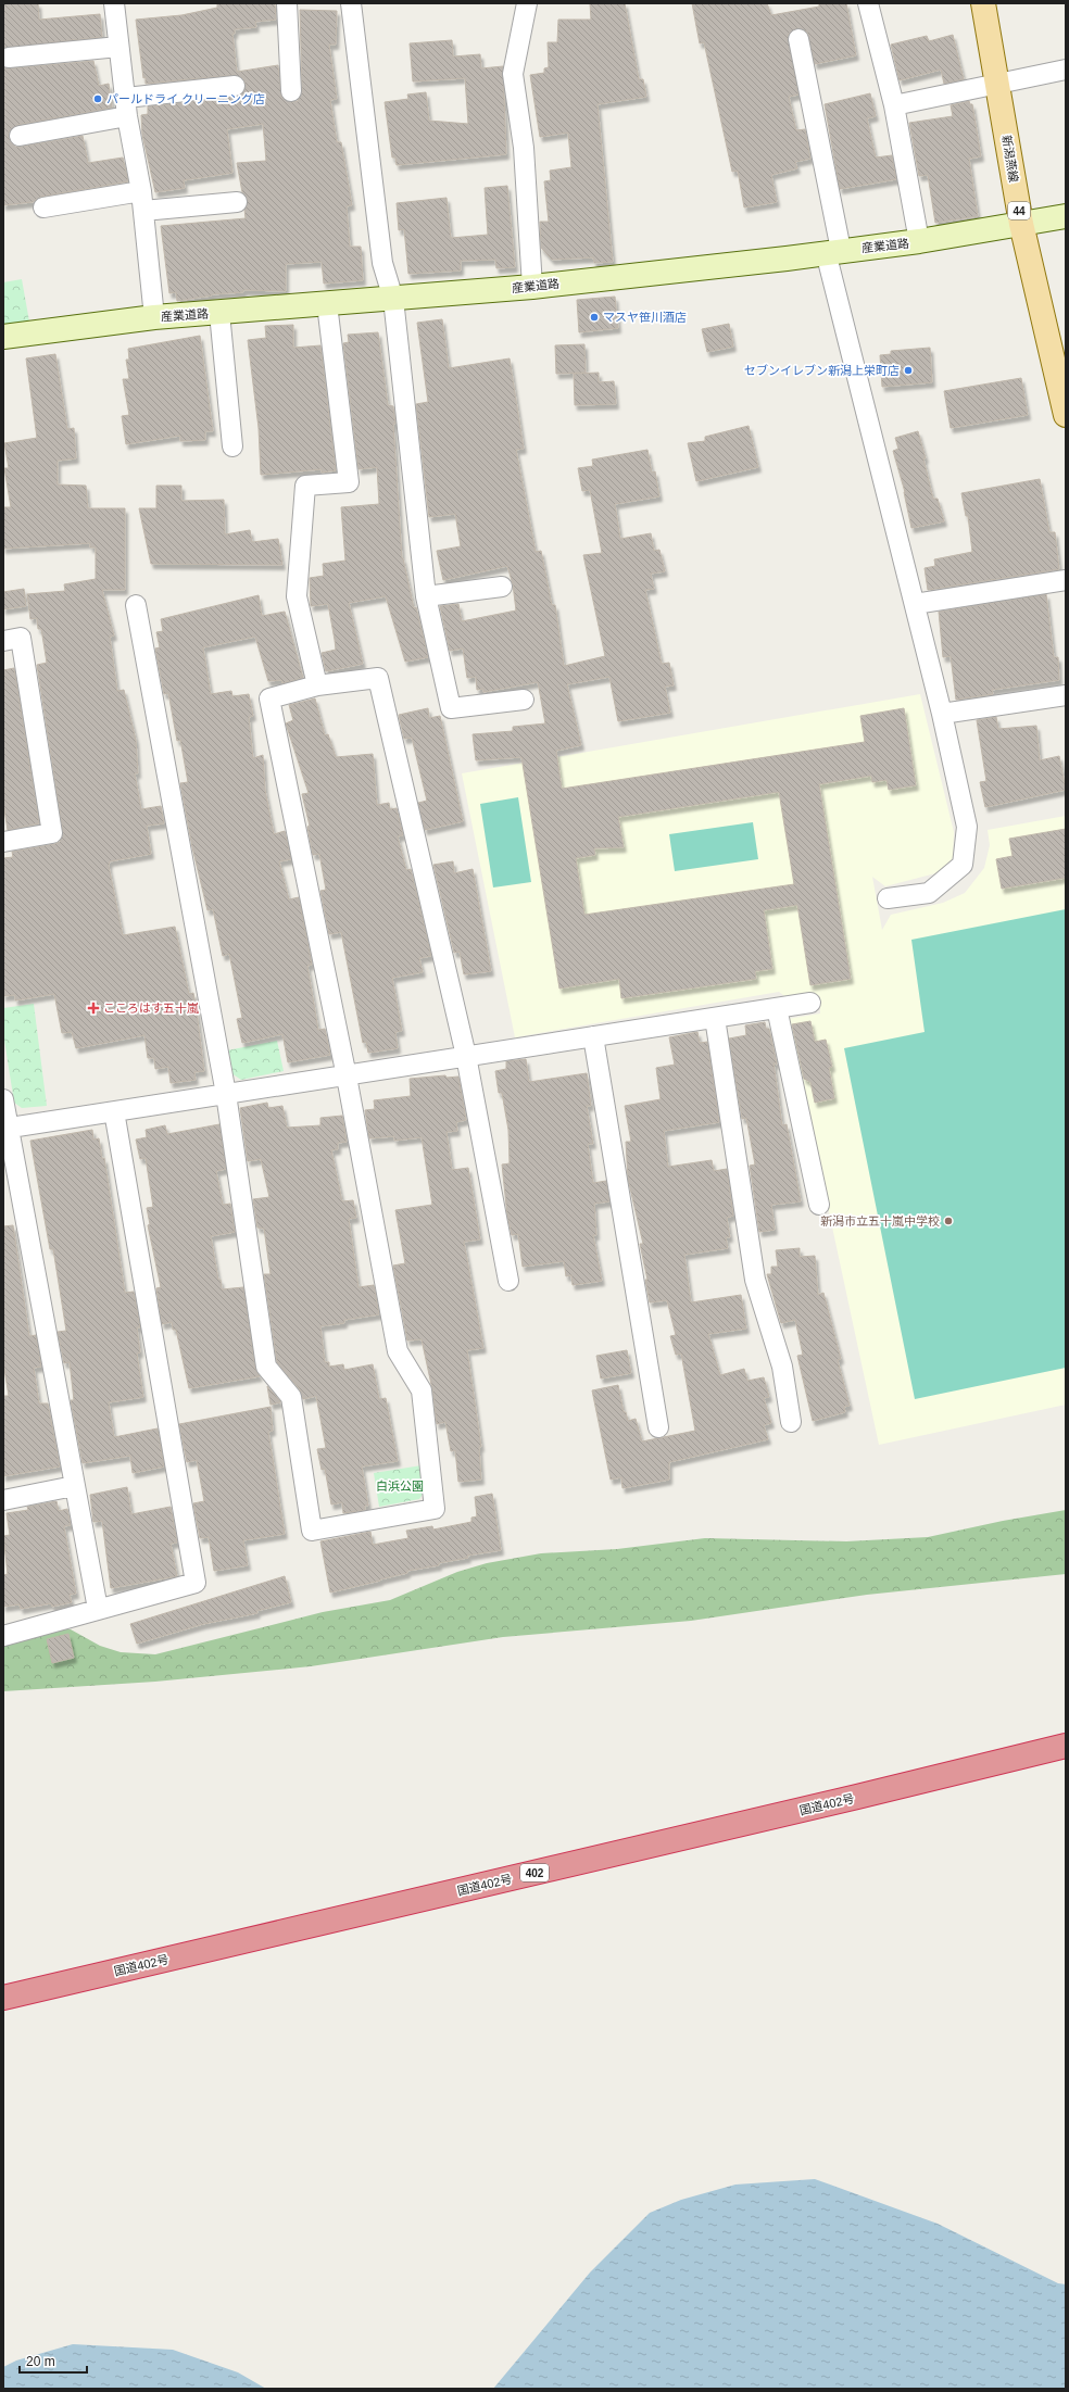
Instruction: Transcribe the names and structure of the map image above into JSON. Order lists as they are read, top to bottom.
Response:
{
  "streets": {
    "highway": ["国道402号", "402"],
    "main road": ["新潟燕線", "44"],
    "street": ["産業道路"]
  },
  "crossings": [
    ["新潟燕線", "産業道路"]
  ],
  "parks": ["白浜公園"],
  "places": {
    "other": [
      "パールドライ クリーニング店",
      "マスヤ笹川酒店",
      "セブンイレブン新潟上栄町店",
      "新潟市立五十嵐中学校"
    ],
    "health": ["こころはす五十嵐"]
  },
  "scale_bar": "20 m"
}
